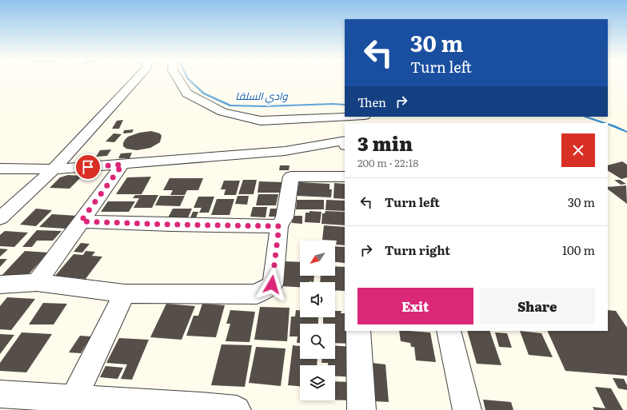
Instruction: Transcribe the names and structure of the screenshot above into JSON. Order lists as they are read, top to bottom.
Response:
{
  "water": ["وادي السلقا"],
  "north": "bottom left",
  "page": {
    "turn": ["30 m", "Turn left"],
    "then": "Then",
    "heading": ["3 min", "200 m · 22:18"],
    "list": [
      {
        "name": "Turn left",
        "value": "30 m"
      },
      {
        "name": "Turn right",
        "value": "100 m"
      }
    ],
    "buttons": ["Exit", "Share"]
  }
}
